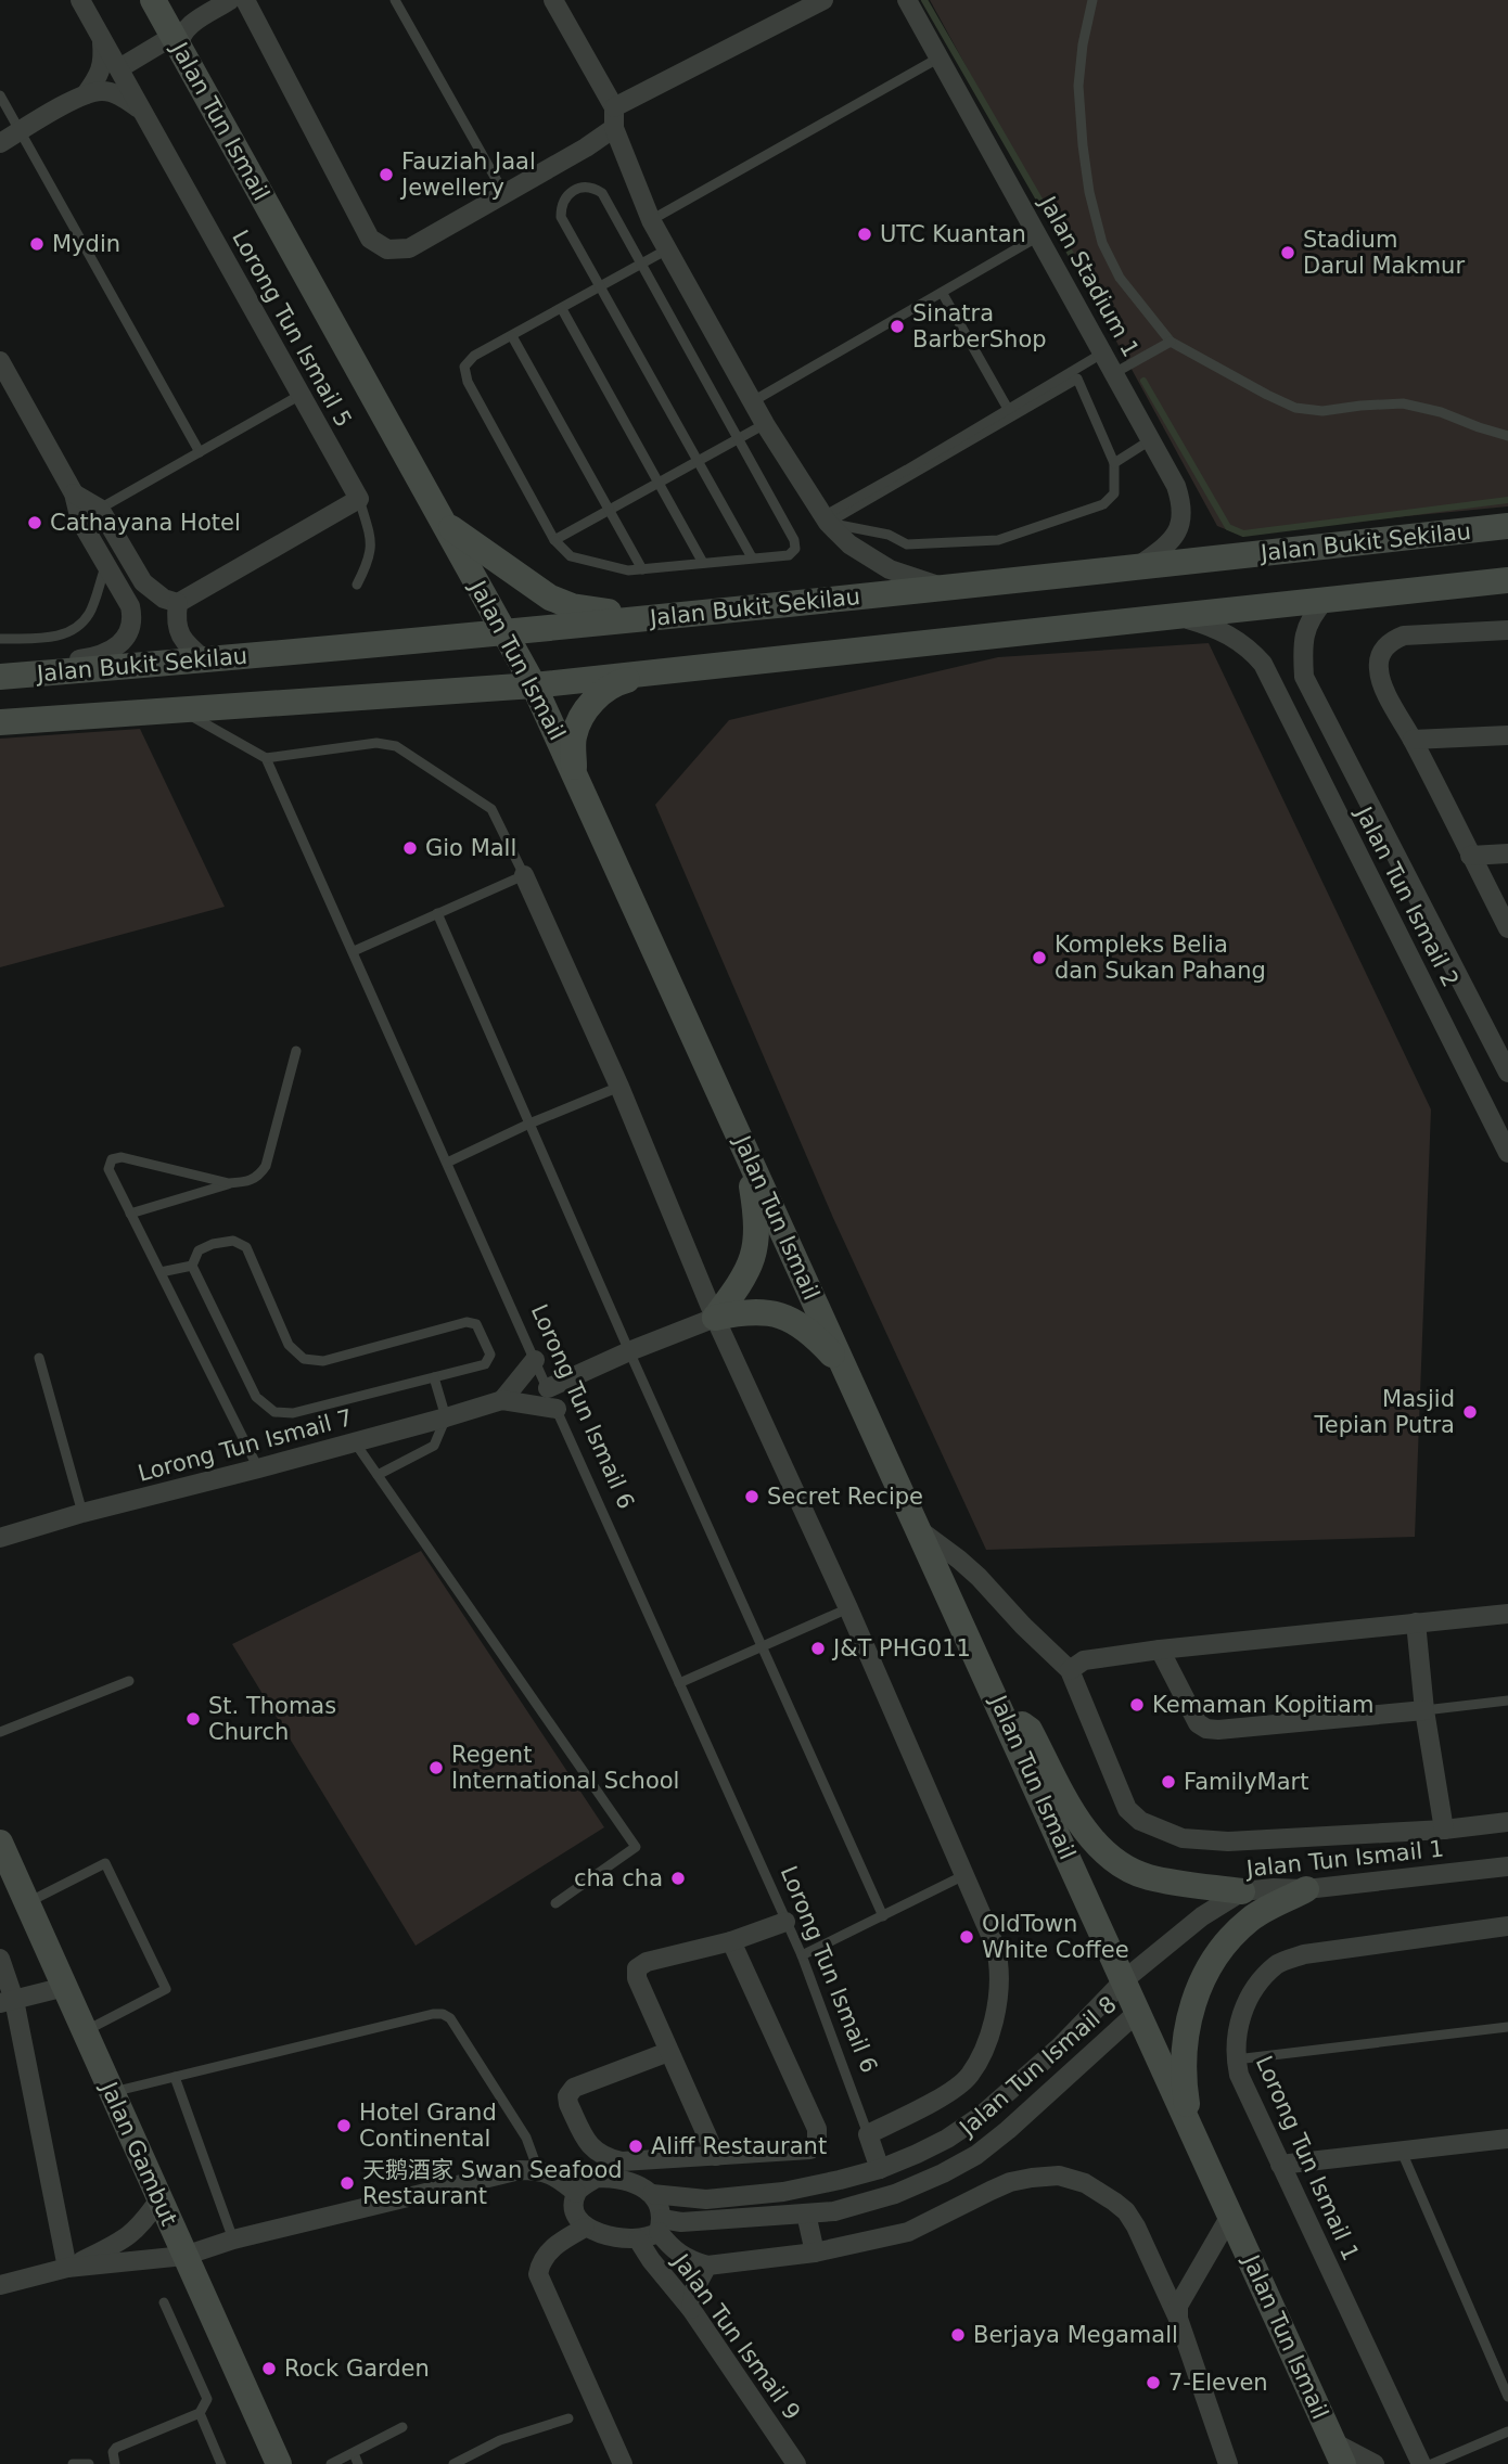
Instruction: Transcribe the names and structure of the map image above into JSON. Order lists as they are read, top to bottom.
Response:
{
  "streets": {
    "main road": ["Jalan Tun Ismail", "Jalan Bukit Sekilau", "Jalan Gambut"],
    "street": [
      "Jalan Stadium 1",
      "Lorong Tun Ismail 5",
      "Jalan Tun Ismail 2",
      "Lorong Tun Ismail 6",
      "Lorong Tun Ismail 7",
      "Jalan Tun Ismail 1",
      "Jalan Tun Ismail 8",
      "Lorong Tun Ismail 1",
      "Jalan Tun Ismail 9"
    ]
  },
  "crossings": [
    ["Jalan Tun Ismail", "Jalan Bukit Sekilau"],
    ["Jalan Tun Ismail", "Jalan Tun Ismail 1"],
    ["Jalan Tun Ismail", "Jalan Tun Ismail 8"],
    ["Jalan Stadium 1", "Jalan Bukit Sekilau"],
    ["Jalan Bukit Sekilau", "Jalan Tun Ismail 2"],
    ["Lorong Tun Ismail 6", "Lorong Tun Ismail 7"],
    ["Lorong Tun Ismail 6", "Jalan Tun Ismail 8"],
    ["Jalan Tun Ismail 1", "Jalan Tun Ismail 8"],
    ["Jalan Tun Ismail 8", "Jalan Tun Ismail 9"]
  ],
  "places": [
    "Fauziah Jaal Jewellery",
    "UTC Kuantan",
    "Mydin",
    "Stadium Darul Makmur",
    "Sinatra BarberShop",
    "Cathayana Hotel",
    "Gio Mall",
    "Kompleks Belia dan Sukan Pahang",
    "Masjid Tepian Putra",
    "Secret Recipe",
    "J&T PHG011",
    "Kemaman Kopitiam",
    "St. Thomas Church",
    "Regent International School",
    "FamilyMart",
    "cha cha",
    "OldTown White Coffee",
    "Hotel Grand Continental",
    "Aliff Restaurant",
    "天鹅酒家 Swan Seafood Restaurant",
    "Berjaya Megamall",
    "Rock Garden",
    "7-Eleven"
  ]
}
